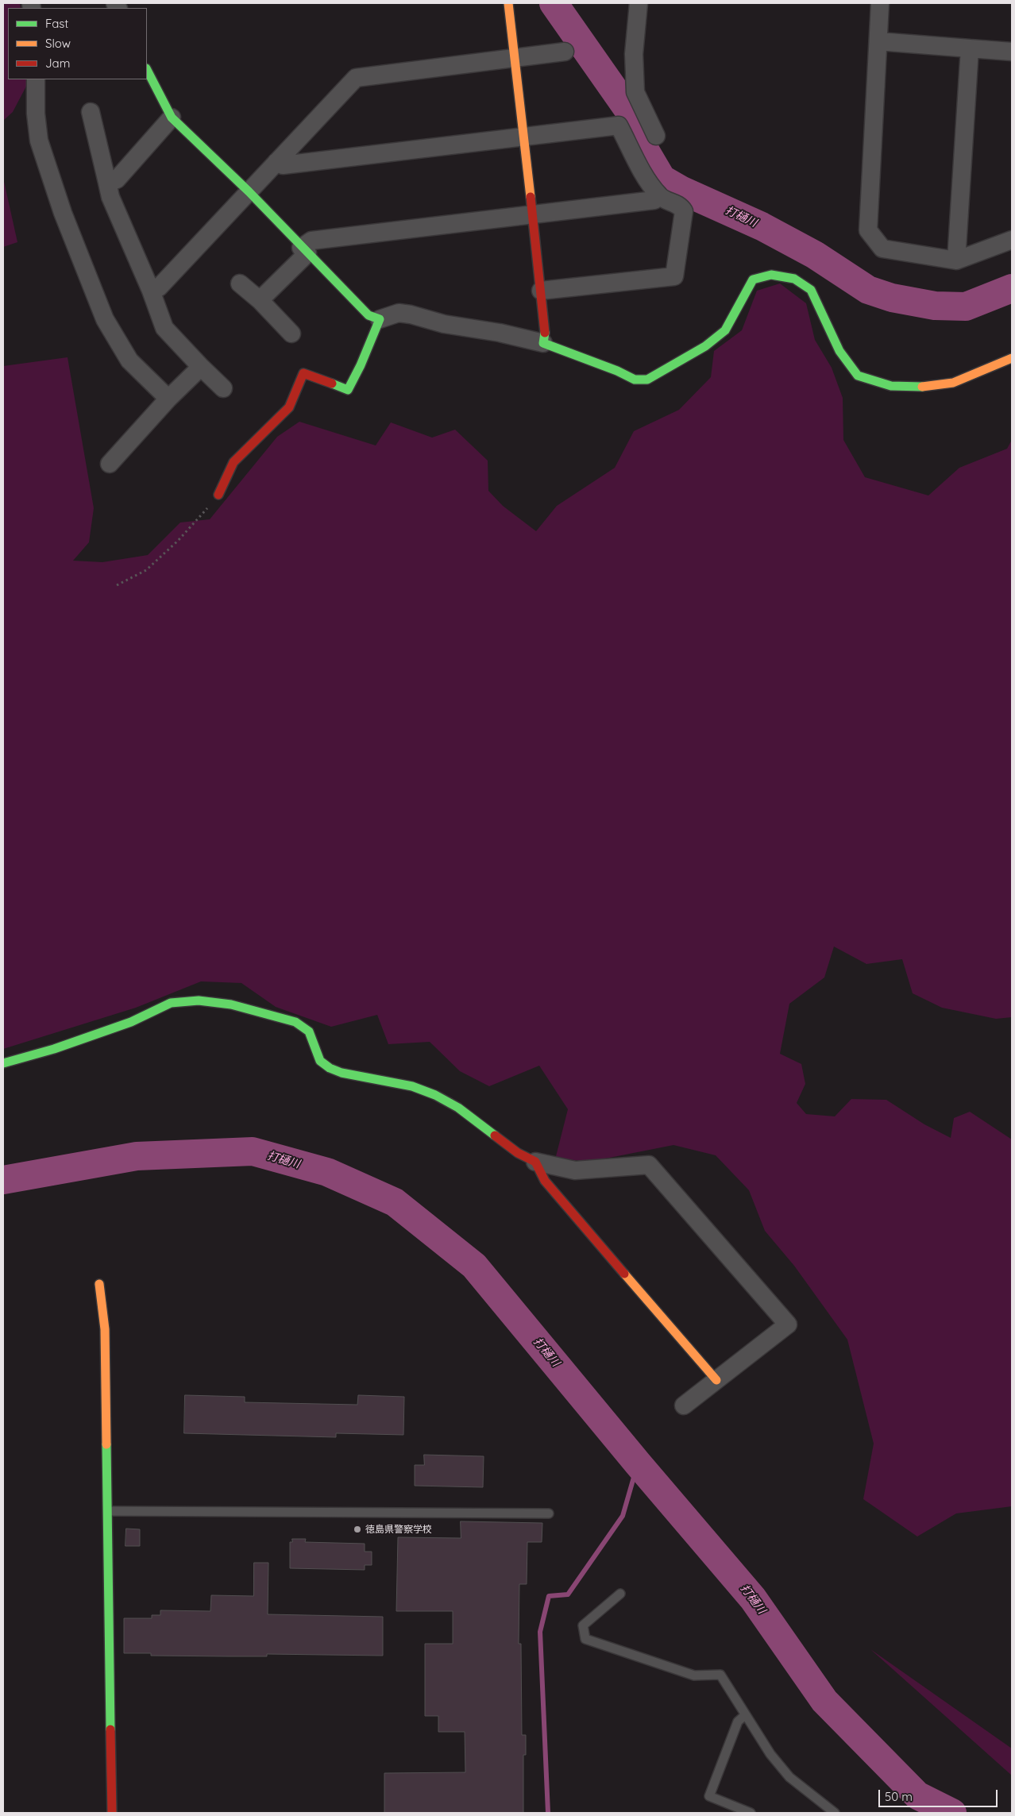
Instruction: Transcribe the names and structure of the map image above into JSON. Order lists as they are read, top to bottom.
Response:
{
  "water": ["打樋川"],
  "places": ["徳島県警察学校"],
  "legend": ["Fast", "Slow", "Jam"],
  "scale_bar": "50 m"
}
